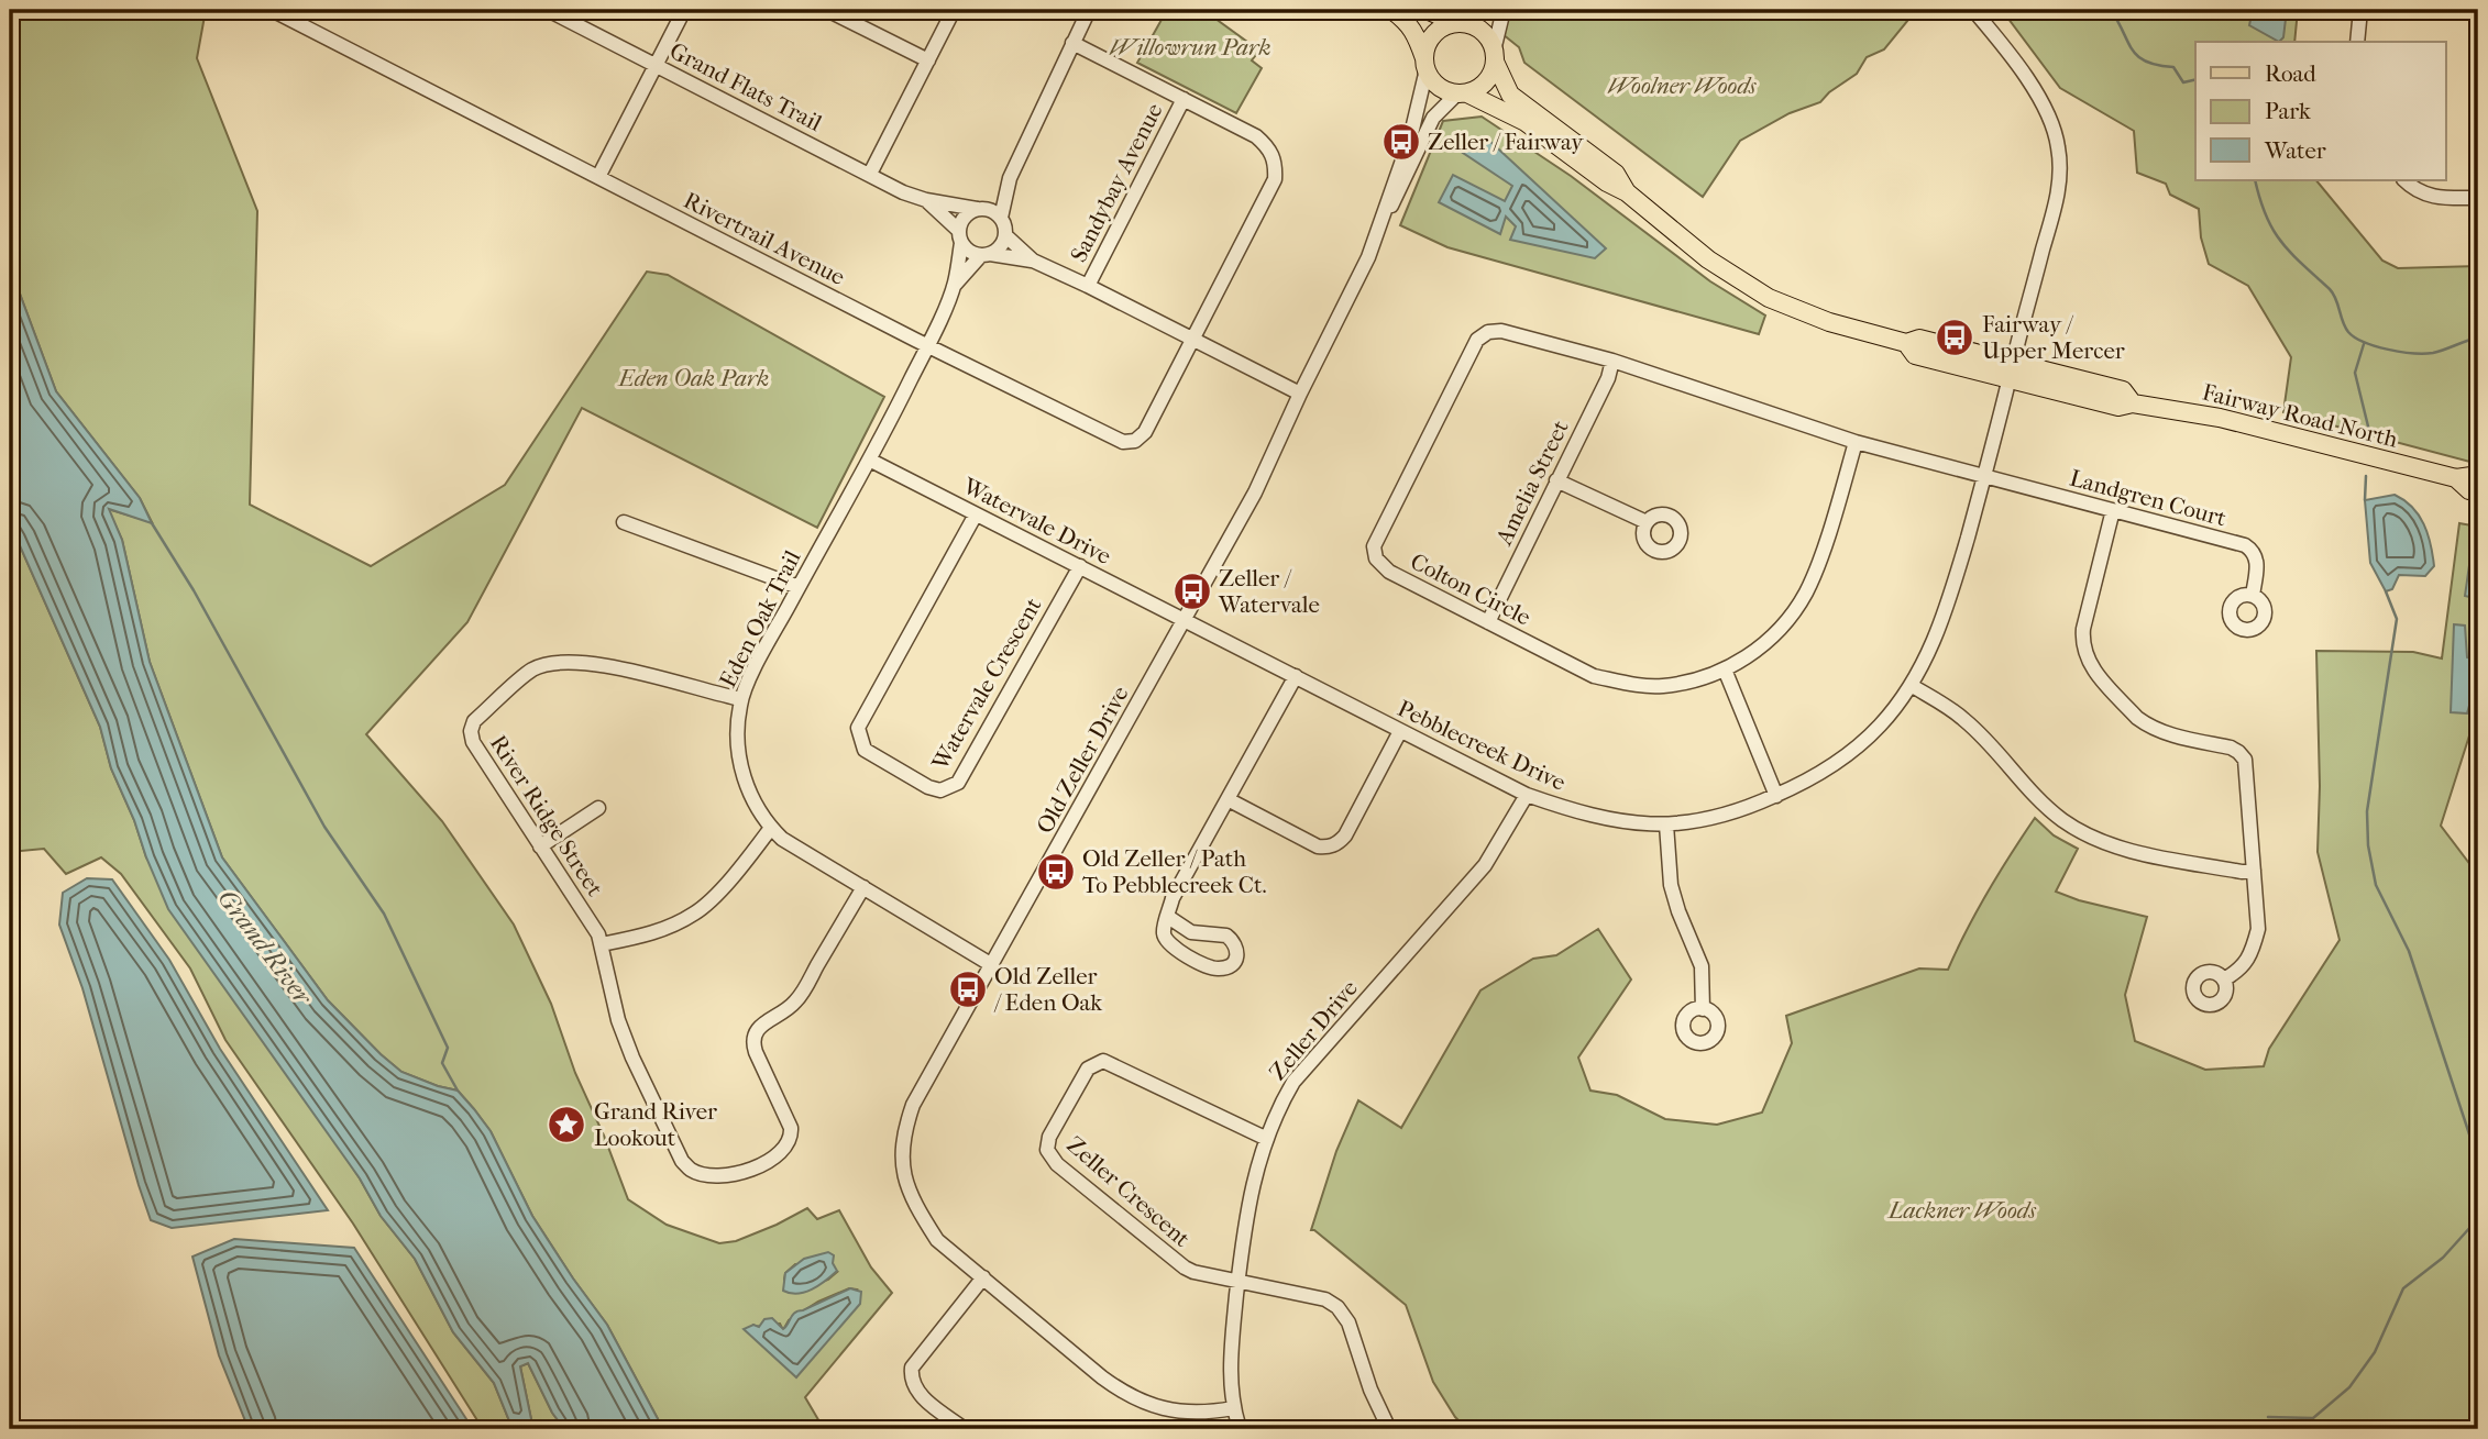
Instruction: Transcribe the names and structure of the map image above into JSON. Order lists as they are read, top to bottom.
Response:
{
  "streets": {
    "main road": ["Fairway Road North"],
    "street": [
      "Grand Flats Trail",
      "Sandybay Avenue",
      "Rivertrail Avenue",
      "Amelia Street",
      "Landgren Court",
      "Watervale Drive",
      "Colton Circle",
      "Eden Oak Trail",
      "Watervale Crescent",
      "Pebblecreek Drive",
      "Old Zeller Drive",
      "River Ridge Street",
      "Zeller Drive",
      "Zeller Crescent"
    ]
  },
  "crossings": [
    ["Grand Flats Trail", "Eden Oak Trail"],
    ["Rivertrail Avenue", "Eden Oak Trail"],
    ["Fairway Road North", "Pebblecreek Drive"],
    ["Fairway Road North", "Old Zeller Drive"],
    ["Amelia Street", "Colton Circle"],
    ["Landgren Court", "Colton Circle"],
    ["Landgren Court", "Pebblecreek Drive"],
    ["Watervale Drive", "Eden Oak Trail"],
    ["Watervale Drive", "Watervale Crescent"],
    ["Watervale Drive", "Pebblecreek Drive"],
    ["Watervale Drive", "Old Zeller Drive"],
    ["Colton Circle", "Pebblecreek Drive"],
    ["Eden Oak Trail", "Old Zeller Drive"],
    ["Eden Oak Trail", "River Ridge Street"],
    ["Pebblecreek Drive", "Old Zeller Drive"],
    ["Pebblecreek Drive", "Zeller Drive"],
    ["Old Zeller Drive", "Zeller Drive"],
    ["Zeller Drive", "Zeller Crescent"]
  ],
  "water": ["Grand River"],
  "parks": [
    "Willowrun Park",
    "Woolner Woods",
    "Eden Oak Park",
    "Lackner Woods"
  ],
  "places": {
    "bus stop": [
      "Zeller / Fairway",
      "Fairway / Upper Mercer",
      "Zeller / Watervale",
      "Old Zeller / Path To Pebblecreek Ct.",
      "Old Zeller / Eden Oak"
    ],
    "place": ["Grand River Lookout"]
  },
  "legend": ["Road", "Park", "Water"]
}
